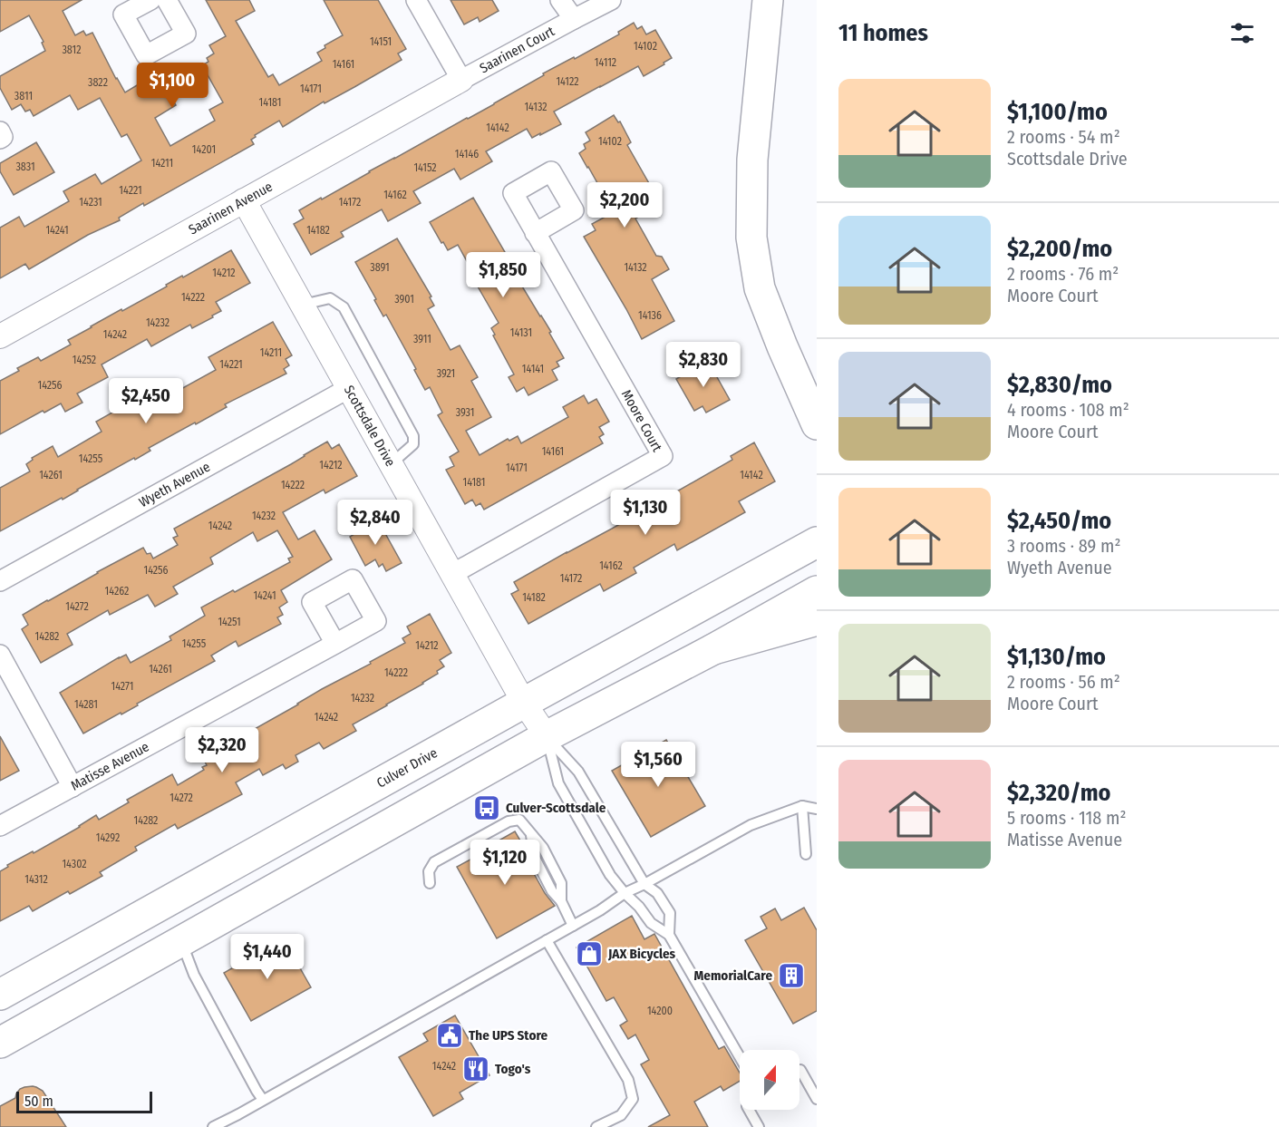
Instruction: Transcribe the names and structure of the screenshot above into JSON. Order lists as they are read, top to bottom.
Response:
{
  "streets": {
    "main road": ["Culver Drive"],
    "street": [
      "Saarinen Court",
      "Saarinen Avenue",
      "Moore Court",
      "Scottsdale Drive",
      "Wyeth Avenue",
      "Matisse Avenue"
    ]
  },
  "crossings": [
    ["Saarinen Court", "Saarinen Avenue"],
    ["Saarinen Avenue", "Scottsdale Drive"],
    ["Moore Court", "Scottsdale Drive"],
    ["Scottsdale Drive", "Wyeth Avenue"],
    ["Scottsdale Drive", "Culver Drive"]
  ],
  "places": {
    "bus stop": ["Culver-Scottsdale"],
    "shop": ["JAX Bicycles"],
    "building": ["MemorialCare"],
    "public building": ["The UPS Store"],
    "restaurant": ["Togo's"]
  },
  "house_numbers": [
    "14151",
    "14102",
    "3812",
    "14112",
    "14161",
    "14122",
    "3822",
    "14171",
    "3811",
    "14181",
    "14132",
    "14142",
    "14102",
    "14201",
    "14146",
    "14211",
    "3831",
    "14152",
    "14221",
    "14162",
    "14231",
    "14172",
    "14241",
    "14182",
    "3891",
    "14132",
    "14212",
    "14222",
    "3901",
    "14136",
    "14232",
    "14131",
    "14242",
    "3911",
    "14211",
    "14252",
    "14221",
    "14141",
    "3921",
    "14256",
    "3931",
    "14161",
    "14255",
    "14212",
    "14171",
    "14261",
    "14142",
    "14181",
    "14222",
    "14232",
    "14242",
    "14162",
    "14256",
    "14172",
    "14262",
    "14241",
    "14182",
    "14272",
    "14251",
    "14282",
    "14255",
    "14212",
    "14261",
    "14222",
    "14271",
    "14232",
    "14281",
    "14242",
    "14272",
    "14282",
    "14292",
    "14302",
    "14312",
    "14200",
    "14242"
  ],
  "scale_bar": "50 m",
  "north": "top",
  "page": {
    "heading": "11 homes",
    "price": [
      "$1,100",
      "$2,200",
      "$1,850",
      "$2,830",
      "$2,450",
      "$1,130",
      "$2,840",
      "$2,320",
      "$1,560",
      "$1,120",
      "$1,440"
    ],
    "list": [
      {
        "name": "$1,100/mo",
        "note": "2 rooms · 54 m² · Scottsdale Drive"
      },
      {
        "name": "$2,200/mo",
        "note": "2 rooms · 76 m² · Moore Court"
      },
      {
        "name": "$2,830/mo",
        "note": "4 rooms · 108 m² · Moore Court"
      },
      {
        "name": "$2,450/mo",
        "note": "3 rooms · 89 m² · Wyeth Avenue"
      },
      {
        "name": "$1,130/mo",
        "note": "2 rooms · 56 m² · Moore Court"
      },
      {
        "name": "$2,320/mo",
        "note": "5 rooms · 118 m² · Matisse Avenue"
      }
    ],
    "scale": "50 m"
  }
}
